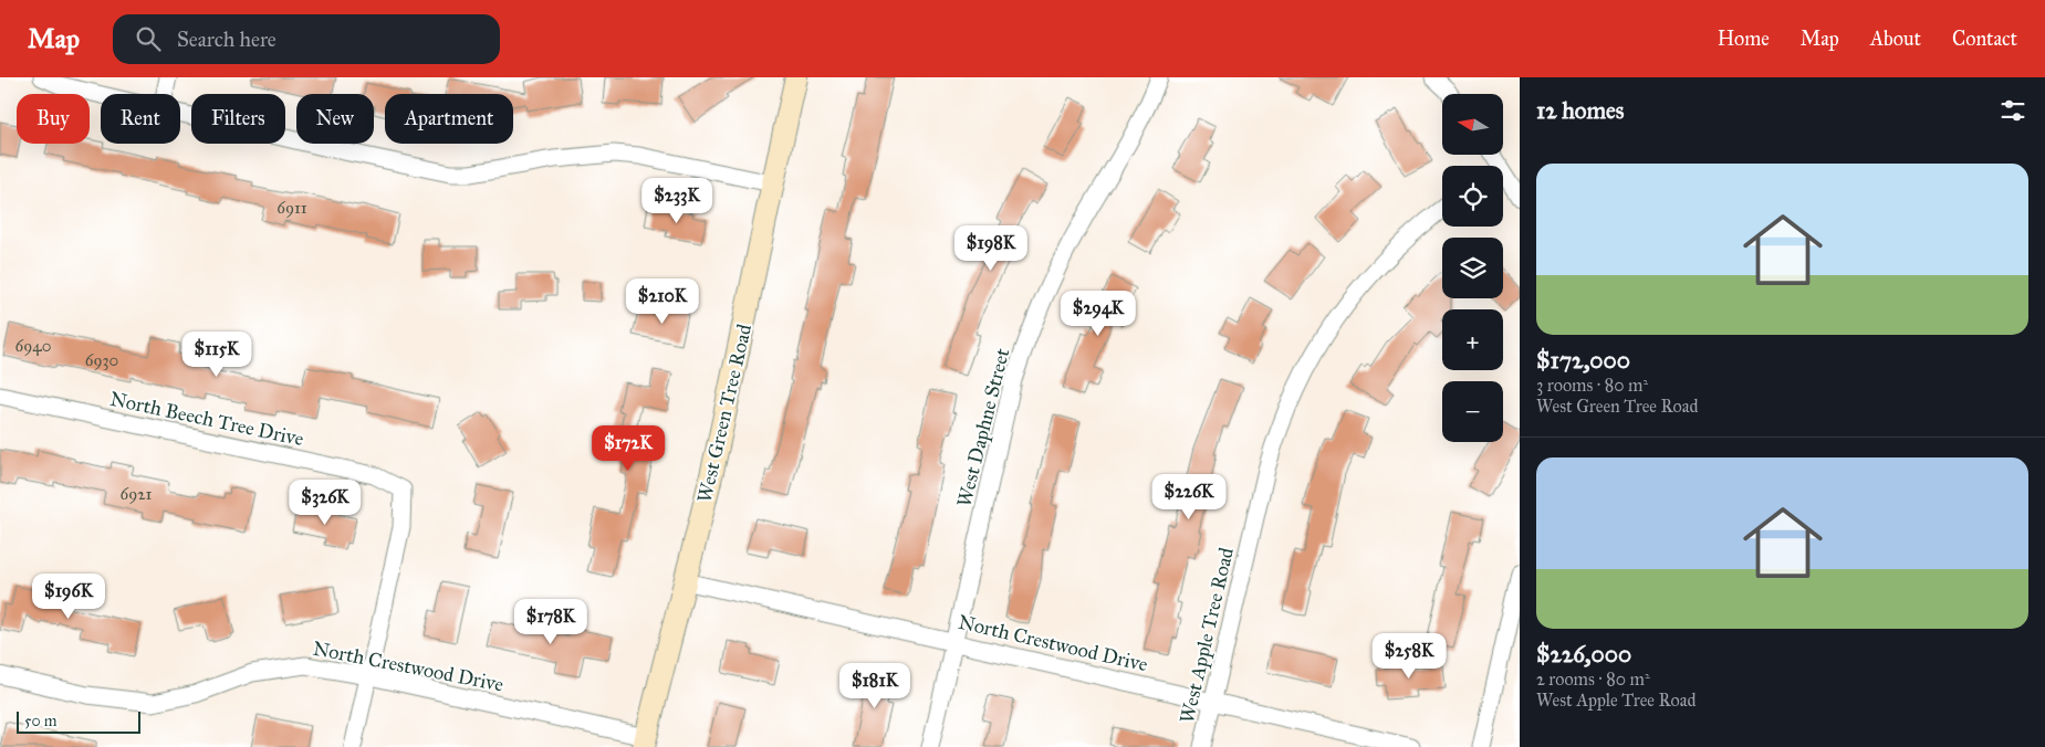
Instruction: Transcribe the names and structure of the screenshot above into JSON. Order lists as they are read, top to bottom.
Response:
{
  "streets": {
    "street": [
      "West Green Tree Road",
      "North Beech Tree Drive",
      "West Daphne Street",
      "West Apple Tree Road",
      "North Crestwood Drive"
    ]
  },
  "crossings": [
    ["West Green Tree Road", "North Crestwood Drive"],
    ["North Beech Tree Drive", "North Crestwood Drive"],
    ["West Daphne Street", "North Crestwood Drive"],
    ["West Apple Tree Road", "North Crestwood Drive"]
  ],
  "house_numbers": [
    "6911",
    "6940",
    "6930",
    "6921"
  ],
  "scale_bar": "50 m",
  "north": "left",
  "page": {
    "header": "Map",
    "search": "Search here",
    "nav": [
      "Home",
      "Map",
      "About",
      "Contact"
    ],
    "heading": "12 homes",
    "map_buttons": ["+", "−"],
    "chip": [
      "Buy",
      "Rent",
      "Filters",
      "New",
      "Apartment"
    ],
    "list": [
      {
        "name": "$172,000",
        "note": "3 rooms · 80 m² · West Green Tree Road"
      },
      {
        "name": "$226,000",
        "note": "2 rooms · 80 m² · West Apple Tree Road"
      }
    ],
    "price": [
      "$233K",
      "$198K",
      "$210K",
      "$294K",
      "$115K",
      "$172K",
      "$226K",
      "$326K",
      "$196K",
      "$178K",
      "$258K",
      "$181K"
    ],
    "scale": "50 m"
  }
}
